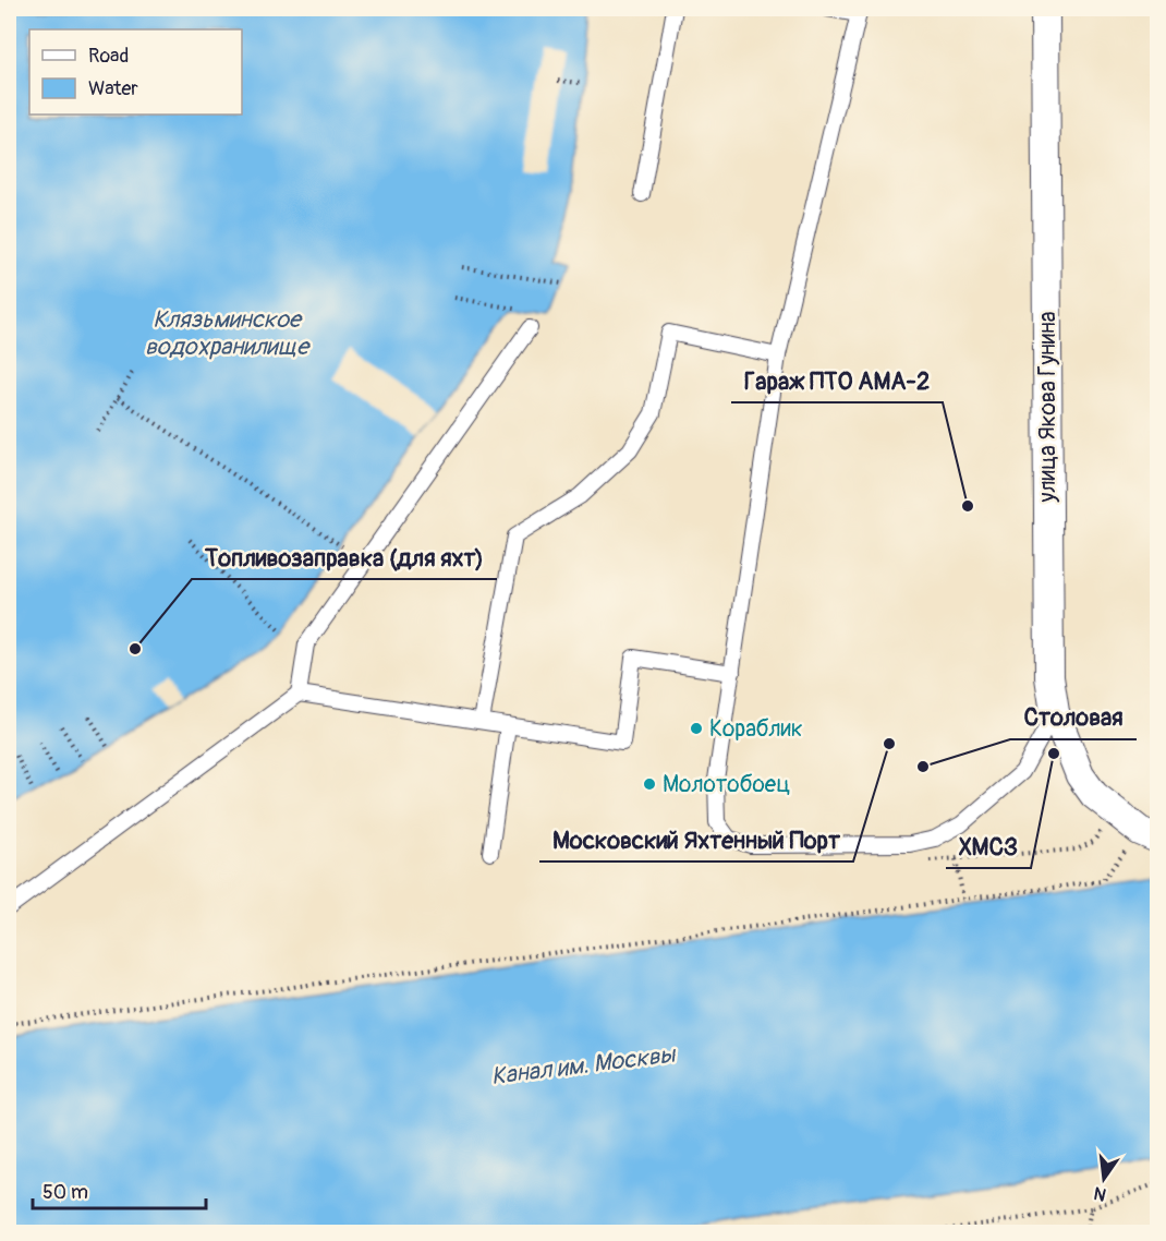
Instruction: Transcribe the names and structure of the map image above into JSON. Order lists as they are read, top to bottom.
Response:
{
  "streets": {
    "street": ["улица Якова Гунина"]
  },
  "water": ["Клязьминское водохранилище", "Канал им. Москвы"],
  "places": [
    "Гараж ПТО АМА-2",
    "Топливозаправка (для яхт)",
    "Кораблик",
    "Московский Яхтенный Порт",
    "ХМСЗ",
    "Столовая",
    "Молотобоец"
  ],
  "legend": ["Road", "Water"],
  "scale_bar": "50 m",
  "north": "bottom"
}
